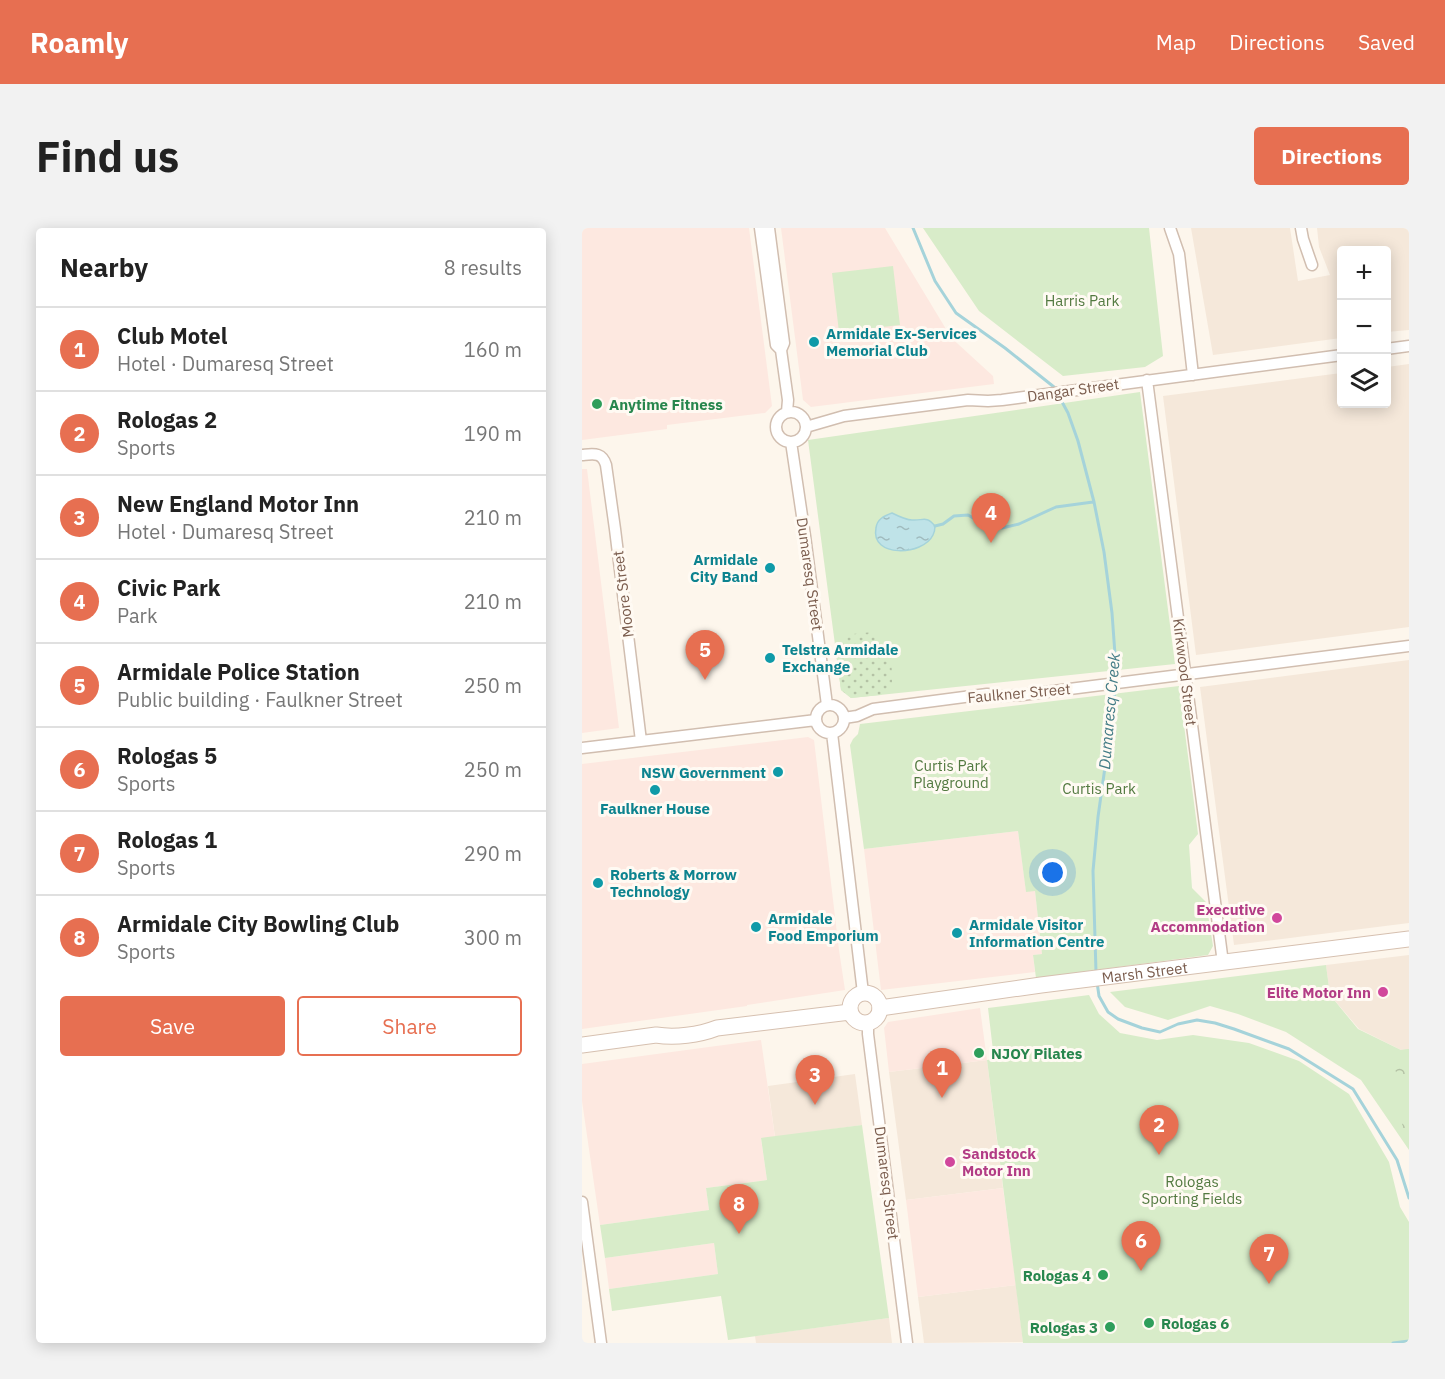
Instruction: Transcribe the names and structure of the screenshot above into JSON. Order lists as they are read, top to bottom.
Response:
{
  "streets": {
    "main road": ["Marsh Street"],
    "street": [
      "Dangar Street",
      "Dumaresq Street",
      "Moore Street",
      "Kirkwood Street",
      "Faulkner Street"
    ]
  },
  "crossings": [
    ["Dangar Street", "Dumaresq Street"],
    ["Dangar Street", "Kirkwood Street"],
    ["Dumaresq Street", "Faulkner Street"],
    ["Dumaresq Street", "Marsh Street"],
    ["Kirkwood Street", "Faulkner Street"],
    ["Kirkwood Street", "Marsh Street"]
  ],
  "water": ["Dumaresq Creek"],
  "parks": [
    "Harris Park",
    "Curtis Park Playground",
    "Curtis Park",
    "Rologas Sporting Fields"
  ],
  "places": [
    "Armidale Ex-Services Memorial Club",
    "Anytime Fitness",
    "Armidale City Band",
    "Telstra Armidale Exchange",
    "NSW Government",
    "Faulkner House",
    "Roberts & Morrow Technology",
    "Executive Accommodation",
    "Armidale Food Emporium",
    "Armidale Visitor Information Centre",
    "Elite Motor Inn",
    "NJOY Pilates",
    "Sandstock Motor Inn",
    "Rologas 4",
    "Rologas 6",
    "Rologas 3"
  ],
  "page": {
    "header": "Roamly",
    "nav": ["Map", "Directions", "Saved"],
    "buttons": [
      "Directions",
      ["Save", "Share"]
    ],
    "title": "Find us",
    "heading": ["Nearby", "8 results"],
    "map_buttons": ["+", "−"],
    "list": [
      {
        "mark": "1",
        "name": "Club Motel",
        "note": "Hotel · Dumaresq Street",
        "value": "160 m"
      },
      {
        "mark": "2",
        "name": "Rologas 2",
        "note": "Sports",
        "value": "190 m"
      },
      {
        "mark": "3",
        "name": "New England Motor Inn",
        "note": "Hotel · Dumaresq Street",
        "value": "210 m"
      },
      {
        "mark": "4",
        "name": "Civic Park",
        "note": "Park",
        "value": "210 m"
      },
      {
        "mark": "5",
        "name": "Armidale Police Station",
        "note": "Public building · Faulkner Street",
        "value": "250 m"
      },
      {
        "mark": "6",
        "name": "Rologas 5",
        "note": "Sports",
        "value": "250 m"
      },
      {
        "mark": "7",
        "name": "Rologas 1",
        "note": "Sports",
        "value": "290 m"
      },
      {
        "mark": "8",
        "name": "Armidale City Bowling Club",
        "note": "Sports",
        "value": "300 m"
      }
    ],
    "pins": [
      "4",
      "5",
      "1",
      "3",
      "2",
      "8",
      "6",
      "7"
    ]
  }
}
